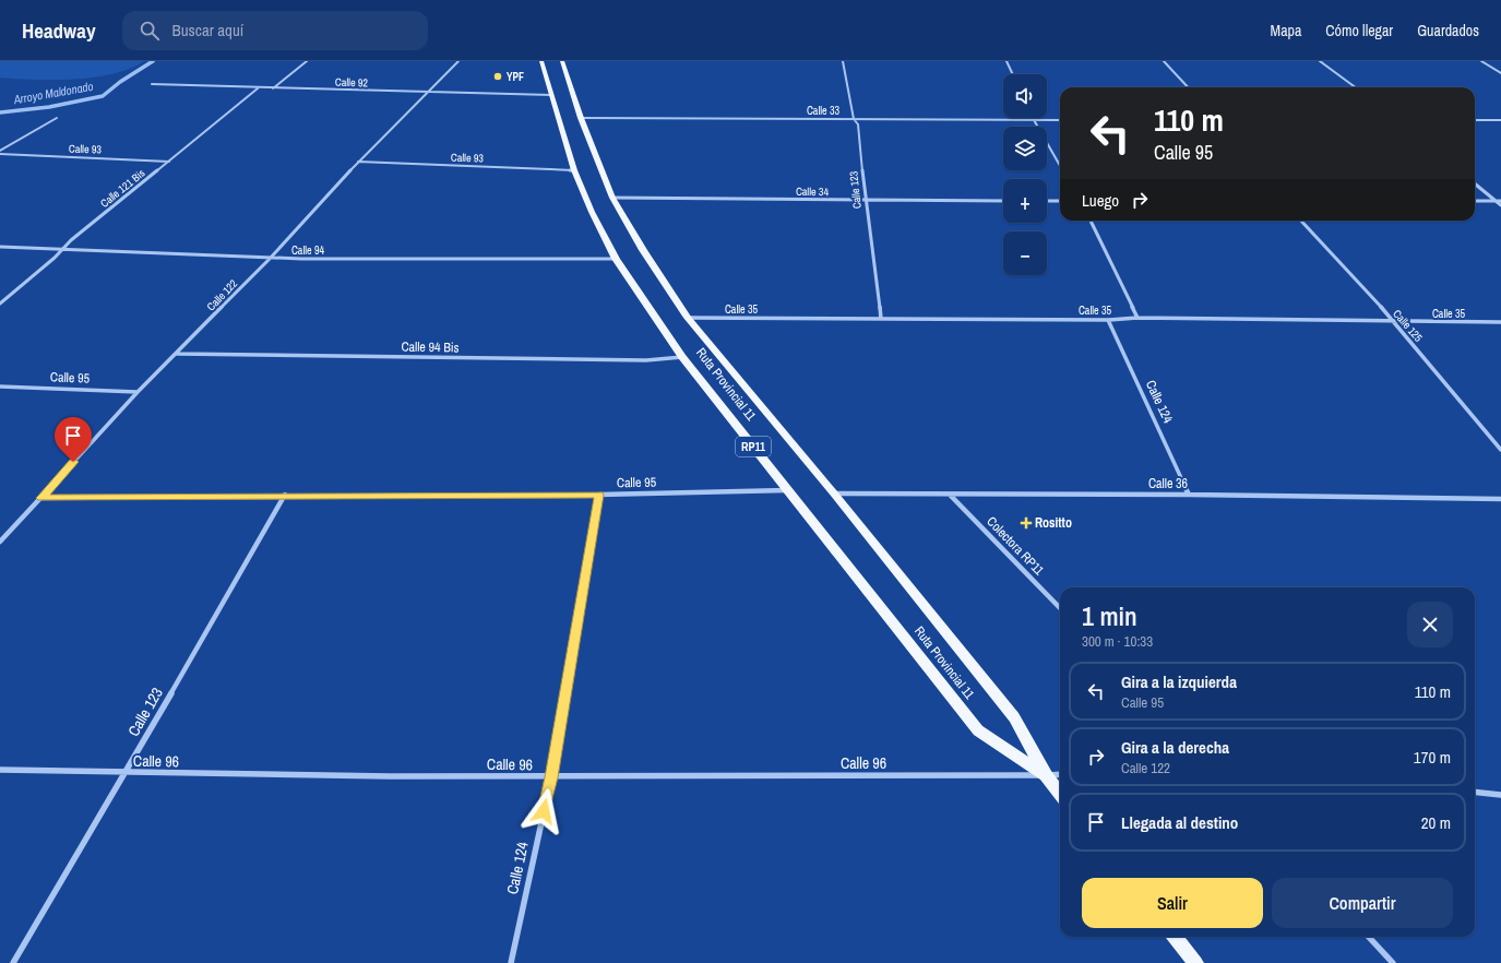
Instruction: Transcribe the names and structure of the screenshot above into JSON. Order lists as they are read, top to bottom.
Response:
{
  "streets": {
    "main road": ["Ruta Provincial 11", "RP11"],
    "street": [
      "Calle 92",
      "Calle 33",
      "Calle 93",
      "Calle 121 Bis",
      "Calle 123",
      "Calle 34",
      "Calle 94",
      "Calle 122",
      "Calle 35",
      "Calle 125",
      "Calle 94 Bis",
      "Calle 95",
      "Calle 124",
      "Calle 36",
      "Colectora RP11",
      "Calle 96"
    ]
  },
  "crossings": [
    ["Calle 92", "Calle 121 Bis"],
    ["Calle 92", "Calle 122"],
    ["Calle 92", "Ruta Provincial 11"],
    ["Calle 33", "Calle 123"],
    ["Calle 33", "Ruta Provincial 11"],
    ["Calle 93", "Calle 121 Bis"],
    ["Calle 93", "Calle 122"],
    ["Calle 93", "Ruta Provincial 11"],
    ["Calle 121 Bis", "Calle 94"],
    ["Calle 123", "Calle 34"],
    ["Calle 123", "Calle 35"],
    ["Calle 123", "Calle 95"],
    ["Calle 123", "Calle 96"],
    ["Calle 34", "Ruta Provincial 11"],
    ["Calle 94", "Calle 122"],
    ["Calle 94", "Ruta Provincial 11"],
    ["Calle 122", "Calle 94 Bis"],
    ["Calle 122", "Calle 95"],
    ["Calle 35", "Calle 125"],
    ["Calle 35", "Ruta Provincial 11"],
    ["Calle 35", "Calle 124"],
    ["Calle 94 Bis", "Ruta Provincial 11"],
    ["Calle 95", "Ruta Provincial 11"],
    ["Calle 95", "Calle 124"],
    ["Ruta Provincial 11", "Calle 36"],
    ["Ruta Provincial 11", "Calle 96"],
    ["Calle 124", "Calle 36"],
    ["Calle 124", "Calle 96"],
    ["Calle 36", "Colectora RP11"]
  ],
  "water": ["Arroyo Maldonado"],
  "places": {
    "other": ["YPF"],
    "health": ["Rositto"]
  },
  "page": {
    "header": "Headway",
    "search": "Buscar aquí",
    "nav": ["Mapa", "Cómo llegar", "Guardados"],
    "map_buttons": ["+", "−"],
    "turn": ["110 m", "Calle 95"],
    "then": "Luego",
    "heading": ["1 min", "300 m · 10:33"],
    "list": [
      {
        "name": "Gira a la izquierda",
        "note": "Calle 95",
        "value": "110 m"
      },
      {
        "name": "Gira a la derecha",
        "note": "Calle 122",
        "value": "170 m"
      },
      {
        "name": "Llegada al destino",
        "value": "20 m"
      }
    ],
    "buttons": ["Salir", "Compartir"]
  }
}
